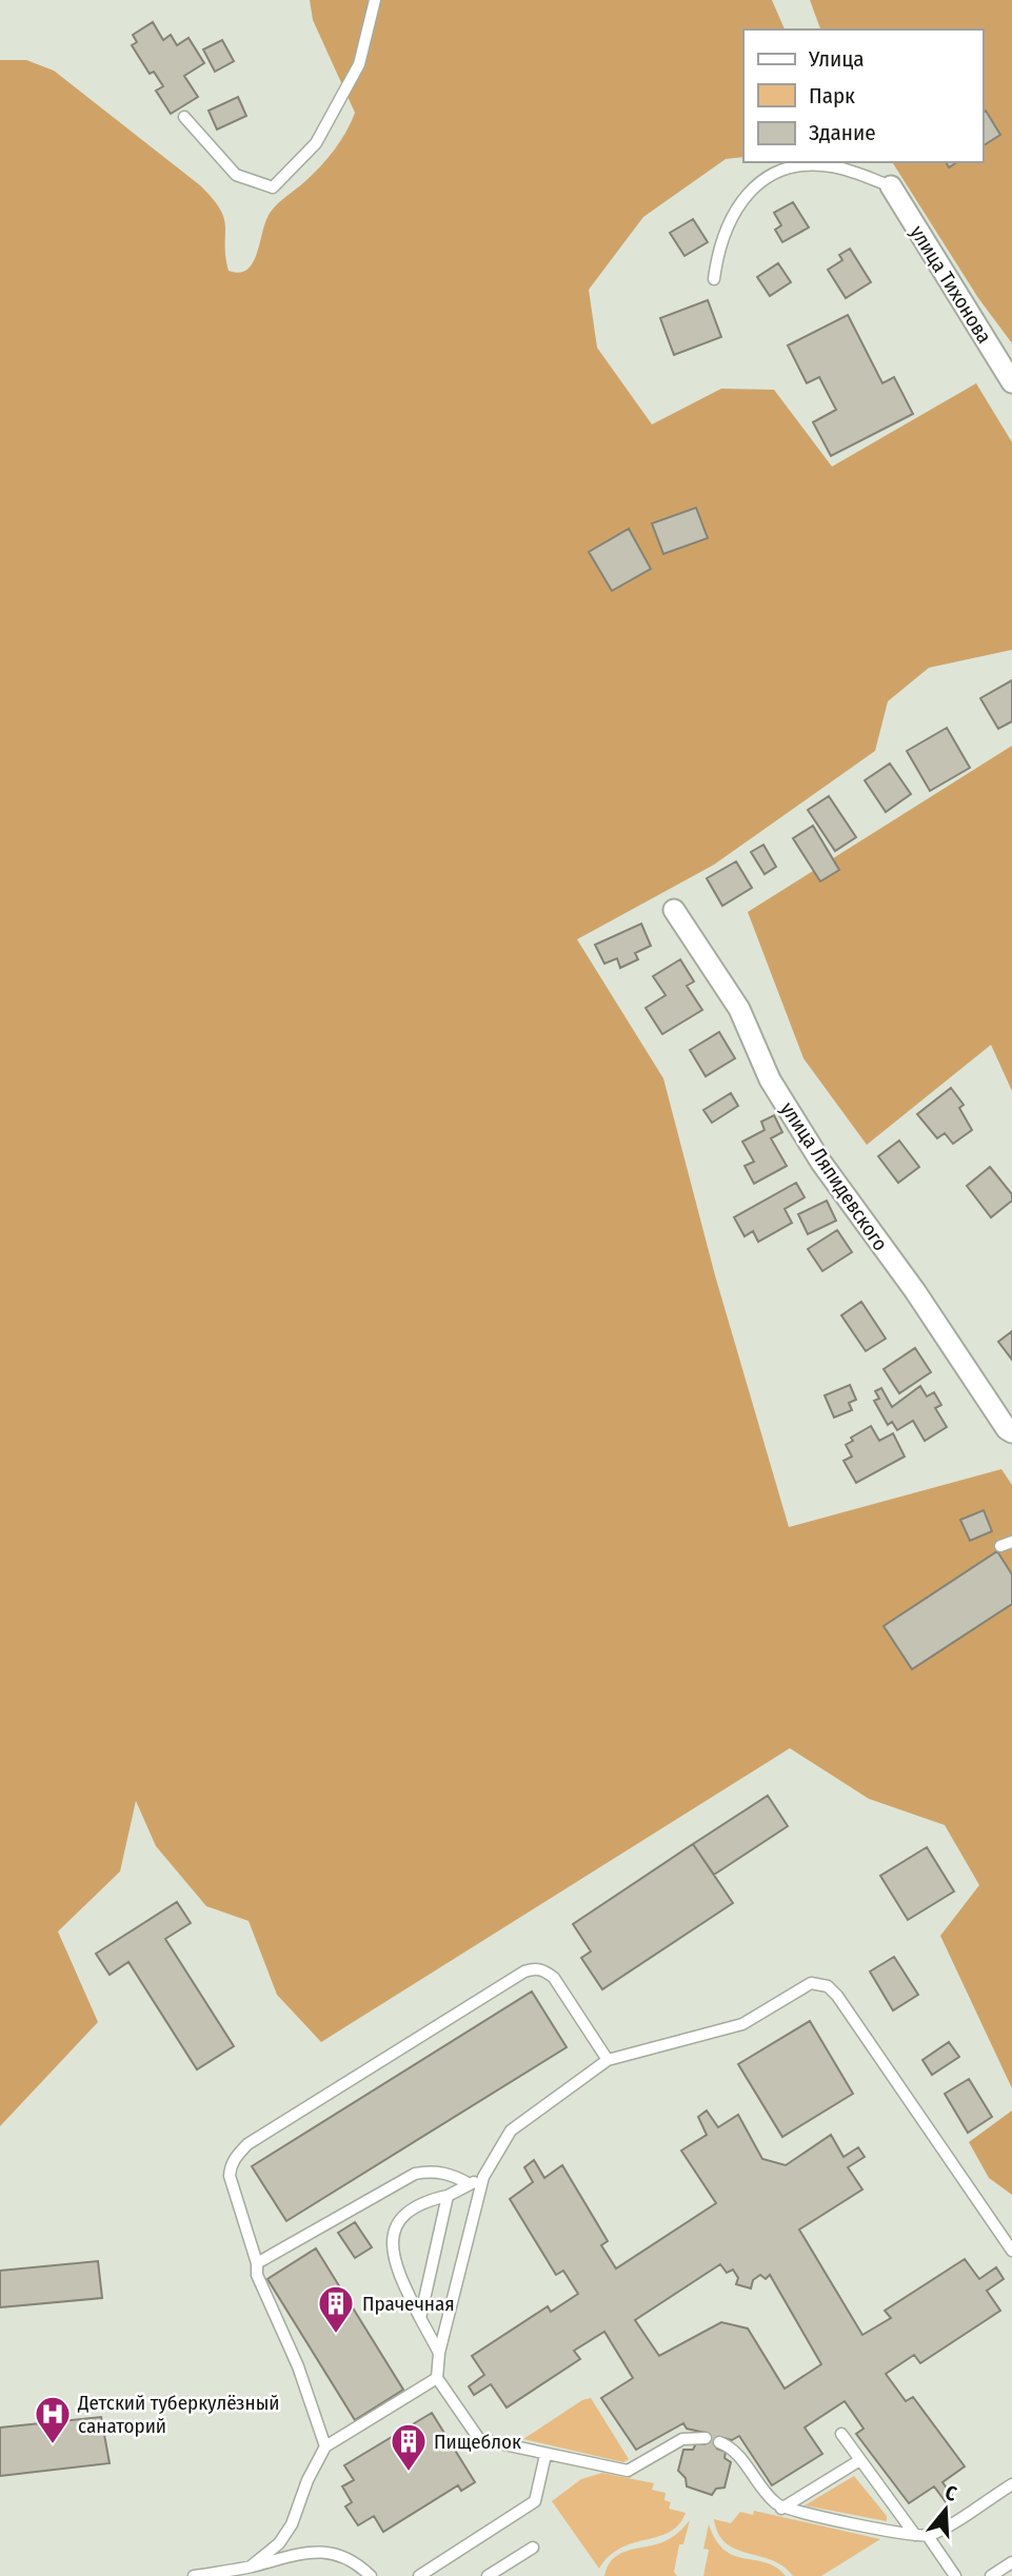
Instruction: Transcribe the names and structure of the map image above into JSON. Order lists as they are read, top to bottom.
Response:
{
  "streets": {
    "street": ["улица Тихонова", "улица Ляпидевского"]
  },
  "places": {
    "building": ["Прачечная", "Пищеблок"],
    "hospital": ["Детский туберкулёзный санаторий"]
  },
  "legend": ["Улица", "Парк", "Здание"],
  "north": "top"
}
